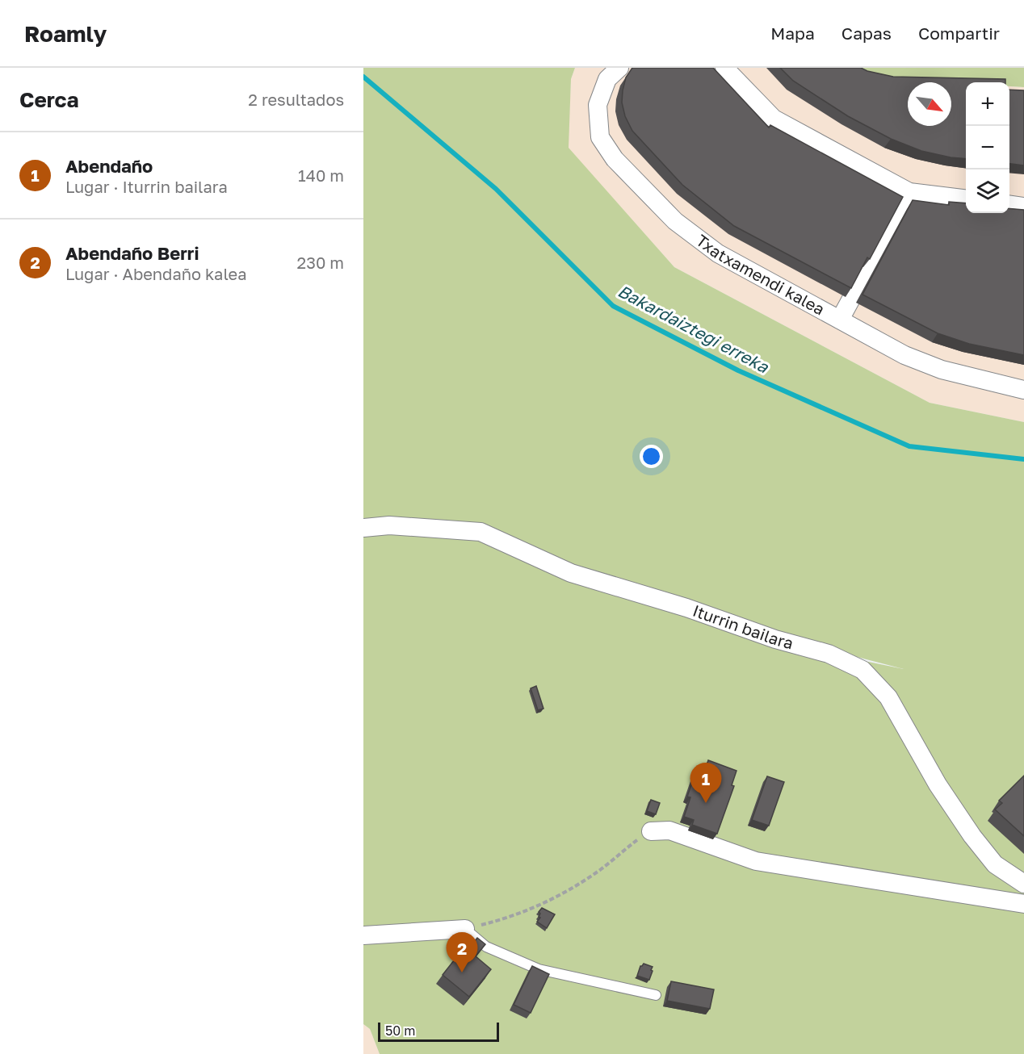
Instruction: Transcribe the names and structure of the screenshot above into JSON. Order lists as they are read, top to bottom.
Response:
{
  "streets": {
    "street": ["Txatxamendi kalea", "Iturrin bailara"]
  },
  "water": ["Bakardaiztegi erreka"],
  "scale_bar": "50 m",
  "north": "bottom right",
  "page": {
    "header": "Roamly",
    "nav": ["Mapa", "Capas", "Compartir"],
    "heading": ["Cerca", "2 resultados"],
    "map_buttons": ["+", "−"],
    "list": [
      {
        "mark": "1",
        "name": "Abendaño",
        "note": "Lugar · Iturrin bailara",
        "value": "140 m"
      },
      {
        "mark": "2",
        "name": "Abendaño Berri",
        "note": "Lugar · Abendaño kalea",
        "value": "230 m"
      }
    ],
    "pins": ["1", "2"],
    "scale": "50 m"
  }
}
